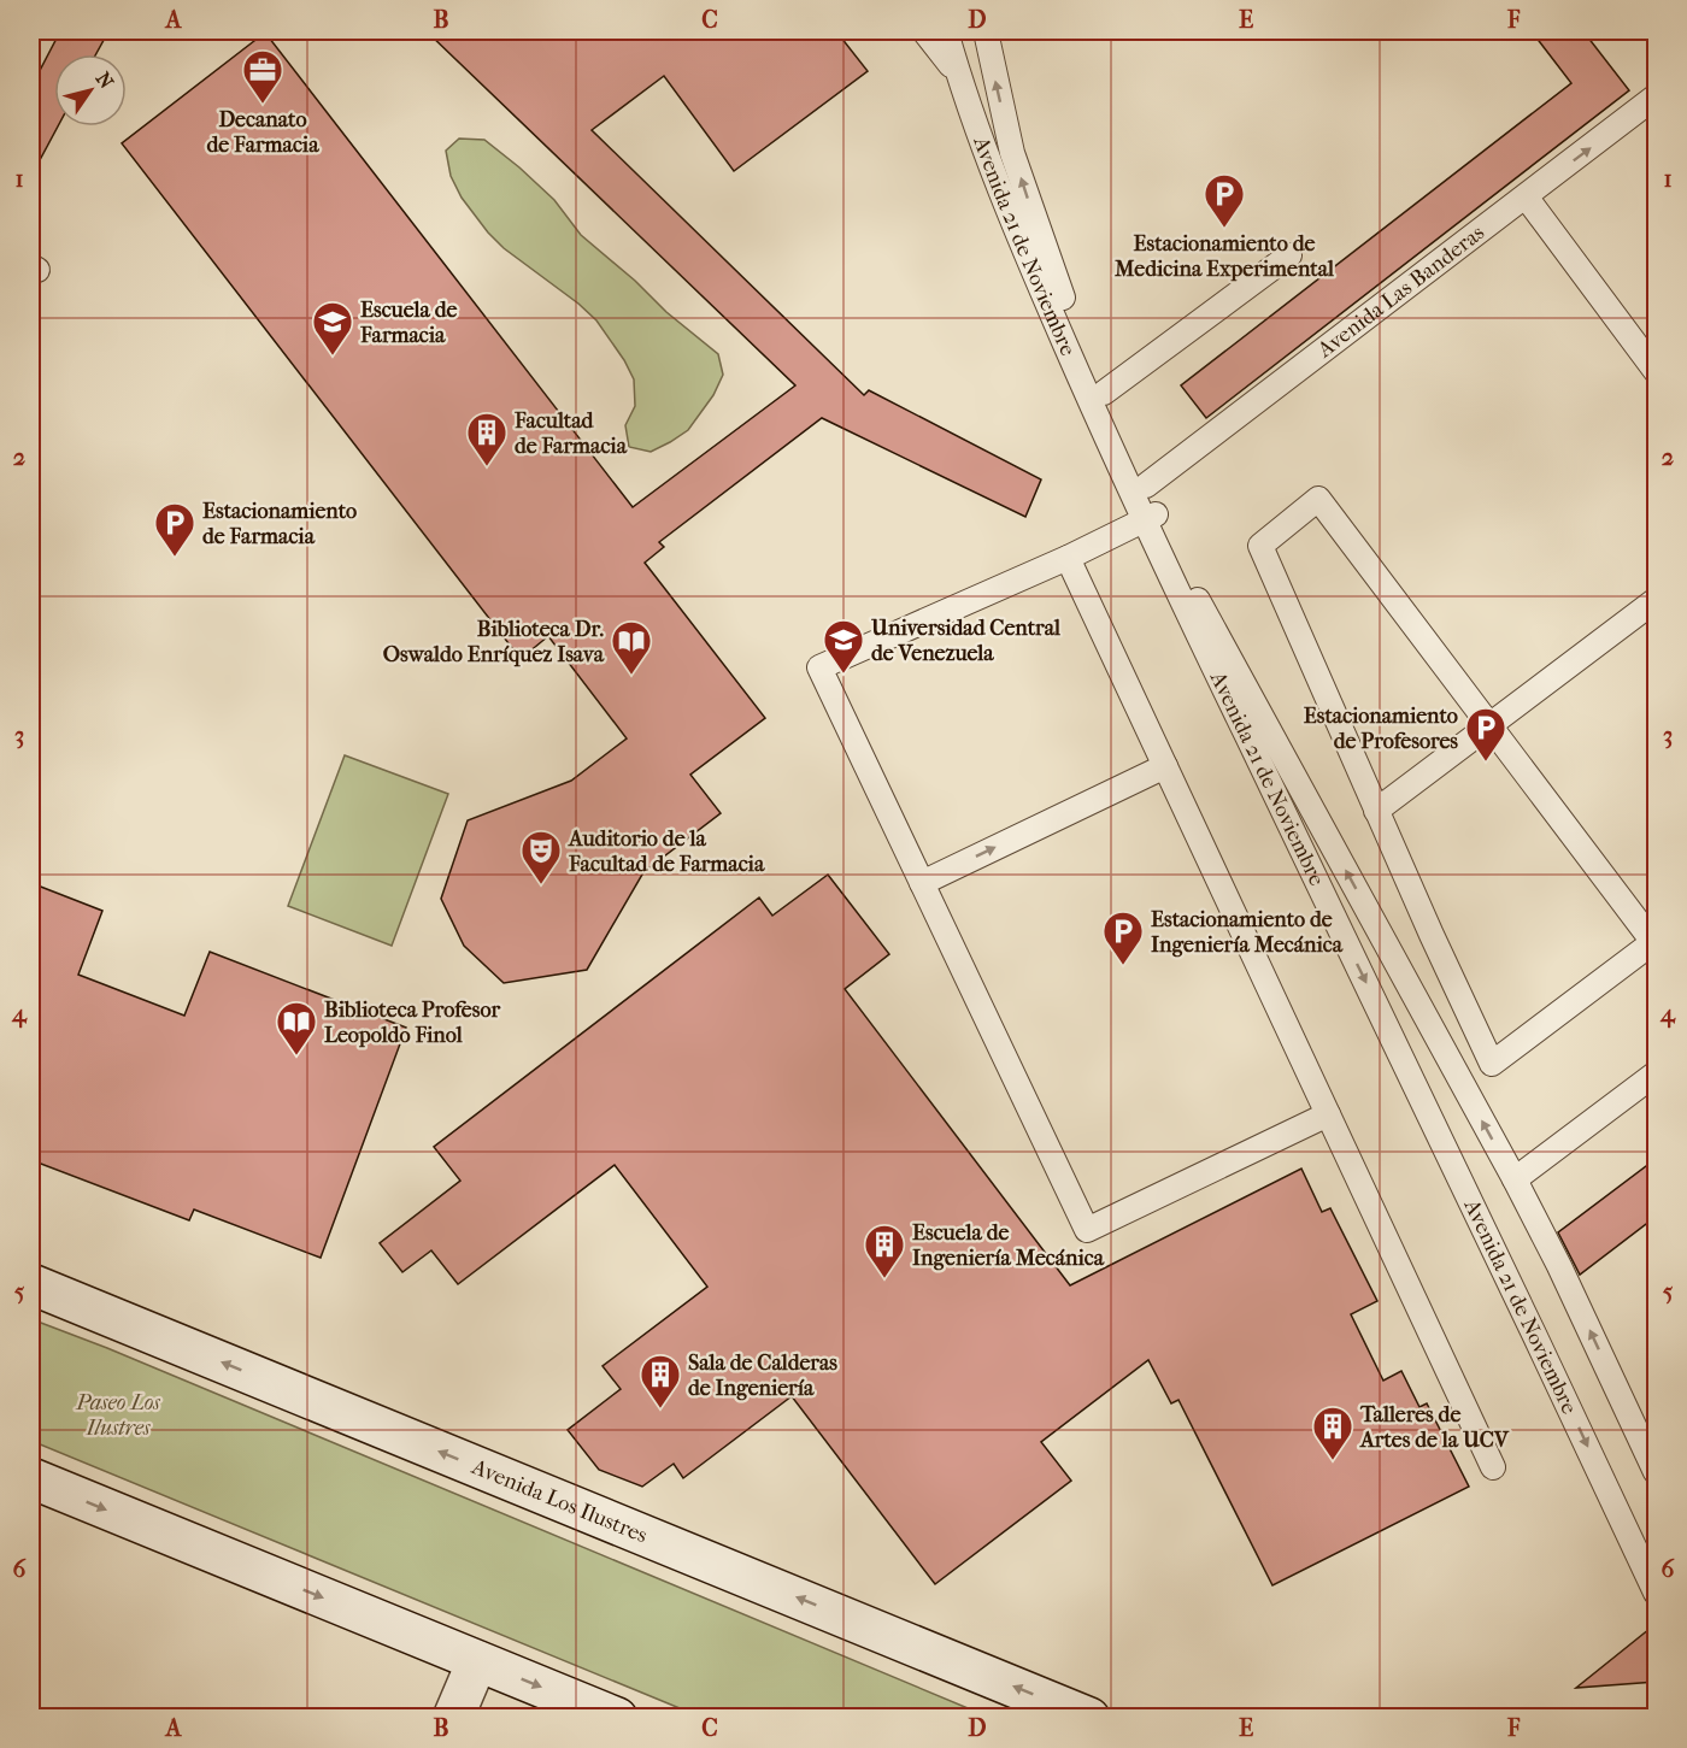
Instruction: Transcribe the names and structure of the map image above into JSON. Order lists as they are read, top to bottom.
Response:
{
  "streets": {
    "main road": ["Avenida Los Ilustres"],
    "lane": ["Avenida 21 de Noviembre", "Avenida Las Banderas"]
  },
  "crossings": [
    ["Avenida 21 de Noviembre", "Avenida Las Banderas"]
  ],
  "parks": ["Paseo Los Ilustres"],
  "places": {
    "office": ["Decanato de Farmacia"],
    "parking": [
      "Estacionamiento de Medicina Experimental",
      "Estacionamiento de Farmacia",
      "Estacionamiento de Profesores",
      "Estacionamiento de Ingeniería Mecánica"
    ],
    "school or university": ["Escuela de Farmacia", "Universidad Central de Venezuela"],
    "building": [
      "Facultad de Farmacia",
      "Escuela de Ingeniería Mecánica",
      "Sala de Calderas de Ingeniería",
      "Talleres de Artes de la UCV"
    ],
    "library": ["Biblioteca Dr. Oswaldo Enríquez Isava", "Biblioteca Profesor Leopoldo Finol"],
    "theatre": ["Auditorio de la Facultad de Farmacia"]
  },
  "north": "top right",
  "grid": {
    "columns": [
      "A",
      "B",
      "C",
      "D",
      "E",
      "F"
    ],
    "rows": [
      "1",
      "2",
      "3",
      "4",
      "5",
      "6"
    ]
  }
}
